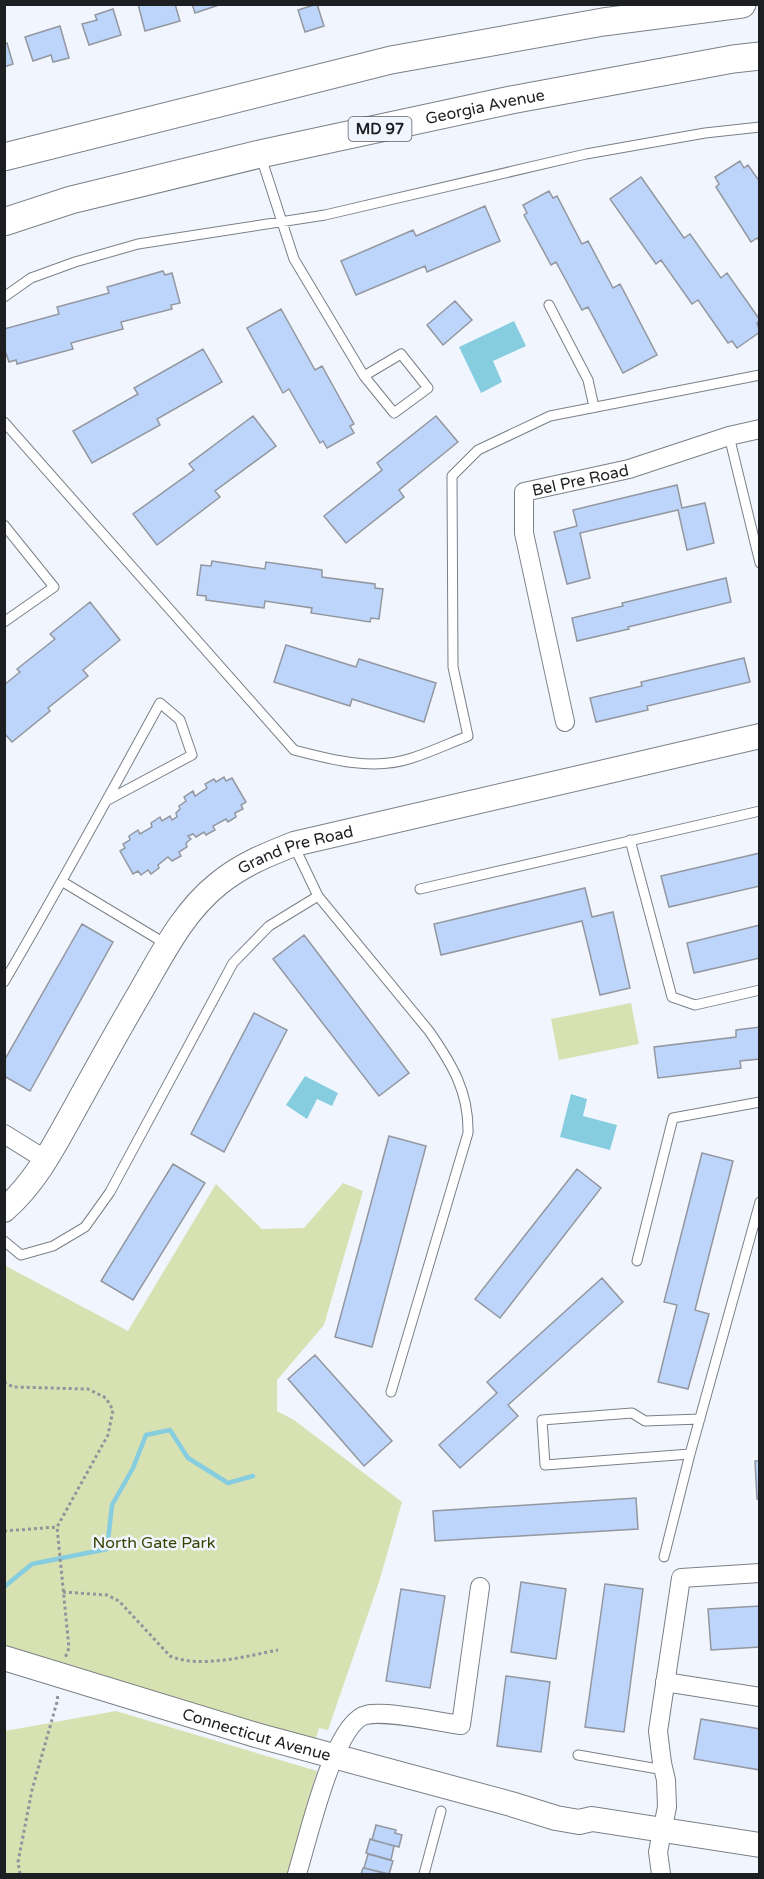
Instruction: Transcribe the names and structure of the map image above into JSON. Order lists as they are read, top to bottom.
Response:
{
  "streets": {
    "main road": ["Georgia Avenue", "MD 97"],
    "street": ["Bel Pre Road", "Grand Pre Road", "Connecticut Avenue"]
  },
  "parks": ["North Gate Park"]
}
